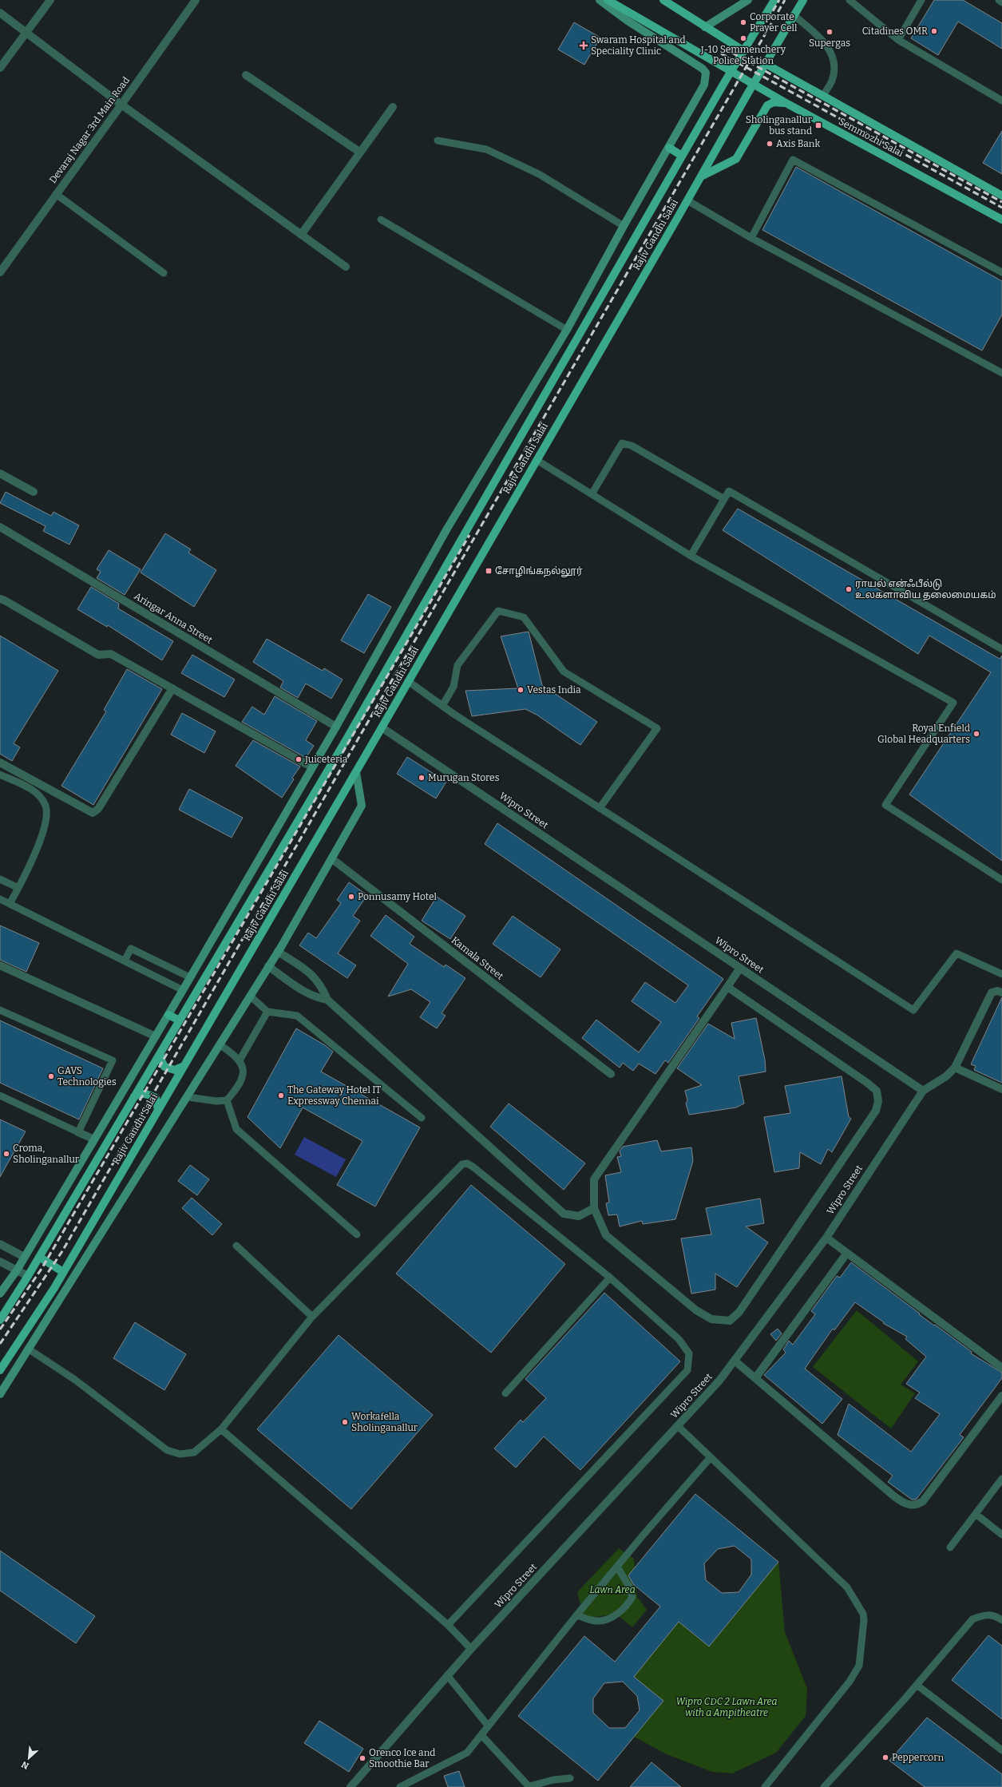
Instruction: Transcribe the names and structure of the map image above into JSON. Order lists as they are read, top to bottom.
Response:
{
  "streets": {
    "main road": ["Semmozhi Salai", "Rajiv Gandhi Salai"],
    "street": [
      "Devaraj Nagar 3rd Main Road",
      "Aringar Anna Street",
      "Wipro Street",
      "Kamala Street"
    ]
  },
  "crossings": [
    ["Semmozhi Salai", "Rajiv Gandhi Salai"],
    ["Rajiv Gandhi Salai", "Wipro Street"]
  ],
  "parks": ["Lawn Area", "Wipro CDC 2 Lawn Area with a Ampitheatre"],
  "places": {
    "other": [
      "Corporate Prayer Cell",
      "Citadines OMR",
      "Supergas",
      "J-10 Semmenchery Police Station",
      "Axis Bank",
      "ராயல் என்ஃபீல்டு உலகளாவிய தலைமையகம்",
      "Vestas India",
      "Royal Enfield Global Headquarters",
      "Juiceteria",
      "Murugan Stores",
      "Ponnusamy Hotel",
      "GAVS Technologies",
      "The Gateway Hotel IT Expressway Chennai",
      "Croma, Sholinganallur",
      "Workafella Sholinganallur",
      "Peppercorn",
      "Orenco Ice and Smoothie Bar"
    ],
    "health": ["Swaram Hospital and Speciality Clinic"],
    "transit": ["Sholinganallur bus stand", "சோழிங்கநல்லூர்"]
  },
  "north": "bottom left"
}
